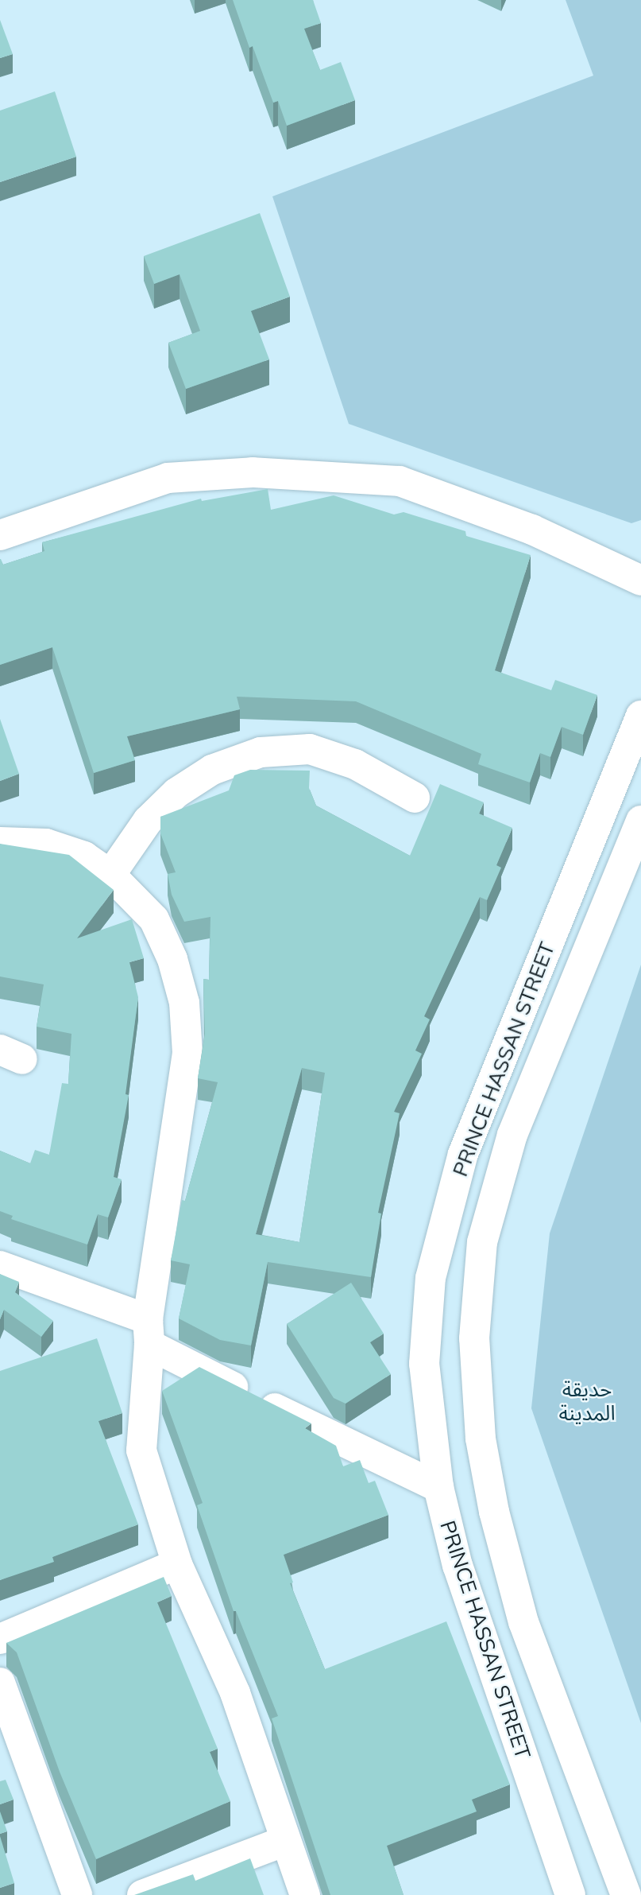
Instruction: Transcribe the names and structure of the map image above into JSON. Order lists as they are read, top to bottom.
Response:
{
  "streets": {
    "street": ["PRINCE HASSAN STREET"]
  },
  "parks": ["حديقة المدينة"]
}
